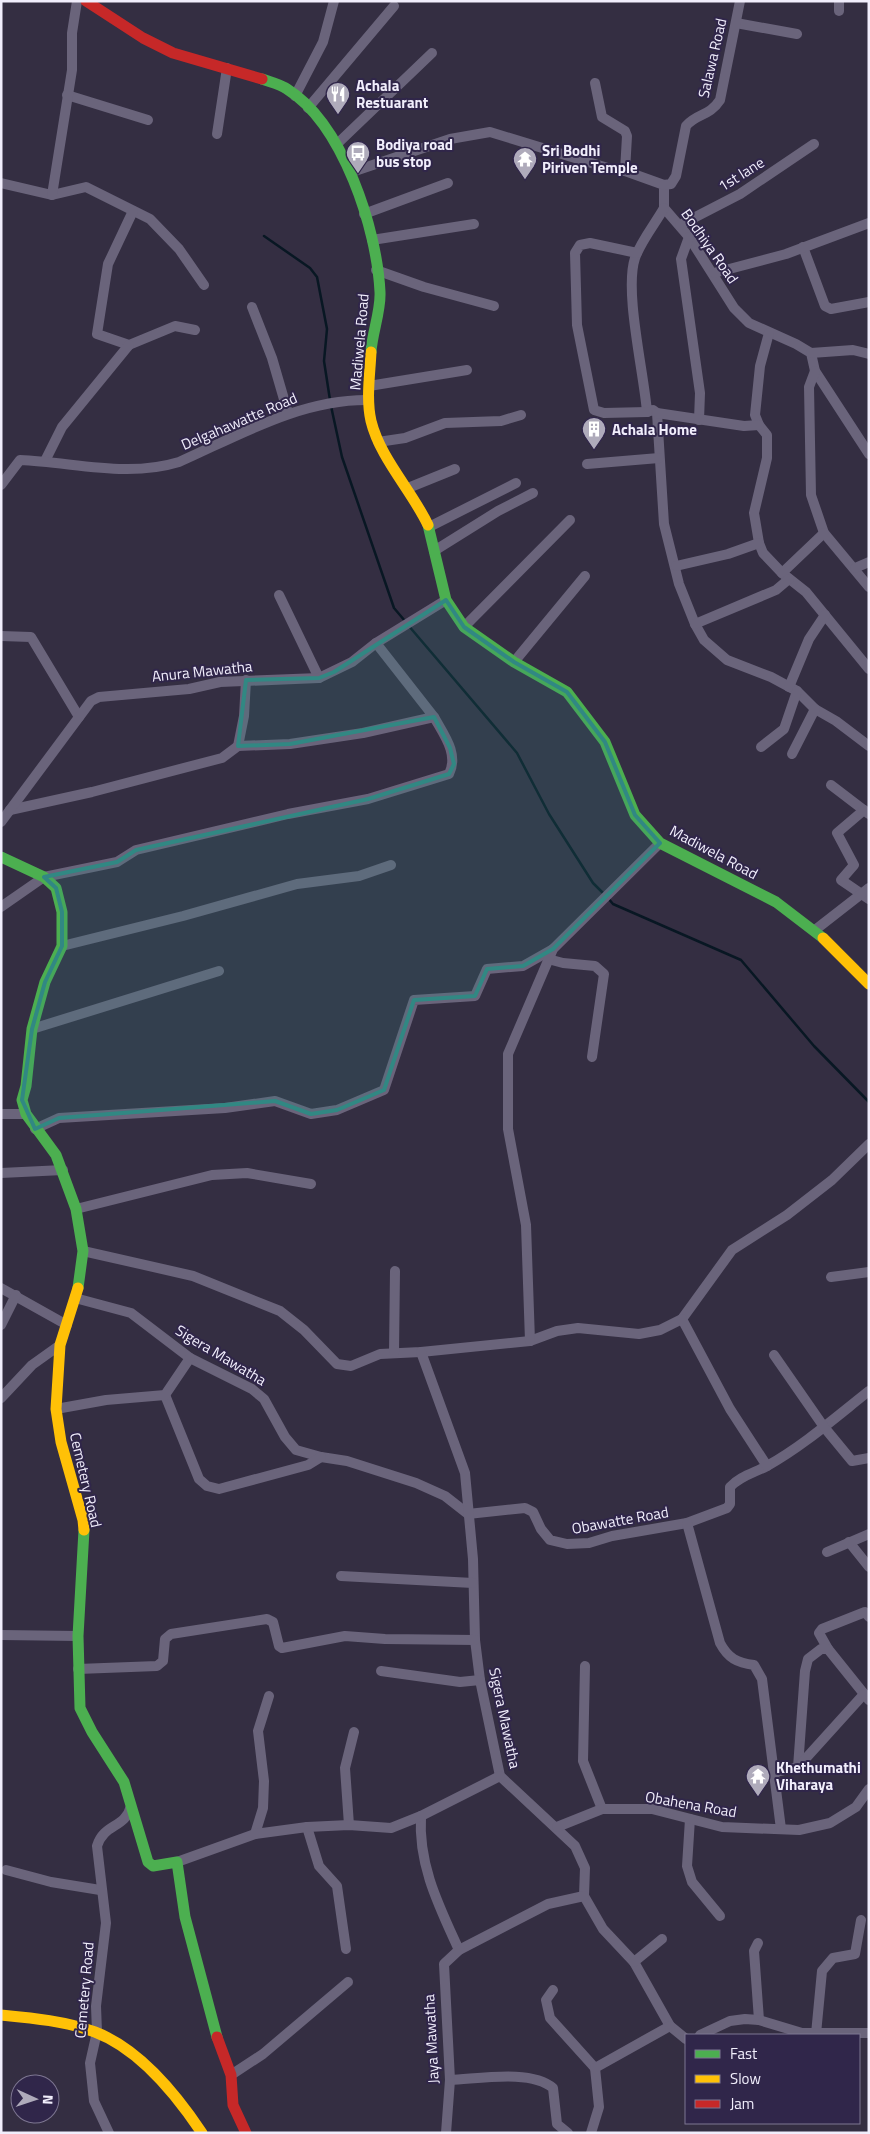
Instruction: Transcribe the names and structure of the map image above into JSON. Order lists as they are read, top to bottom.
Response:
{
  "streets": {
    "main road": ["Madiwela Road", "Cemetery Road"],
    "street": [
      "Salawa Road",
      "1st lane",
      "Bodhiya Road",
      "Delgahawatte Road",
      "Anura Mawatha",
      "Sigera Mawatha",
      "Obawatte Road",
      "Obahena Road",
      "Jaya Mawatha"
    ]
  },
  "crossings": [
    ["Salawa Road", "Bodhiya Road"],
    ["1st lane", "Bodhiya Road"],
    ["Madiwela Road", "Delgahawatte Road"],
    ["Madiwela Road", "Anura Mawatha"],
    ["Sigera Mawatha", "Cemetery Road"],
    ["Sigera Mawatha", "Obawatte Road"],
    ["Sigera Mawatha", "Obahena Road"],
    ["Sigera Mawatha", "Jaya Mawatha"]
  ],
  "places": {
    "restaurant": ["Achala Restuarant"],
    "bus stop": ["Bodiya road bus stop"],
    "temple": ["Sri Bodhi Piriven Temple", "Khethumathi Viharaya"],
    "building": ["Achala Home"]
  },
  "legend": ["Fast", "Slow", "Jam"],
  "north": "right"
}
